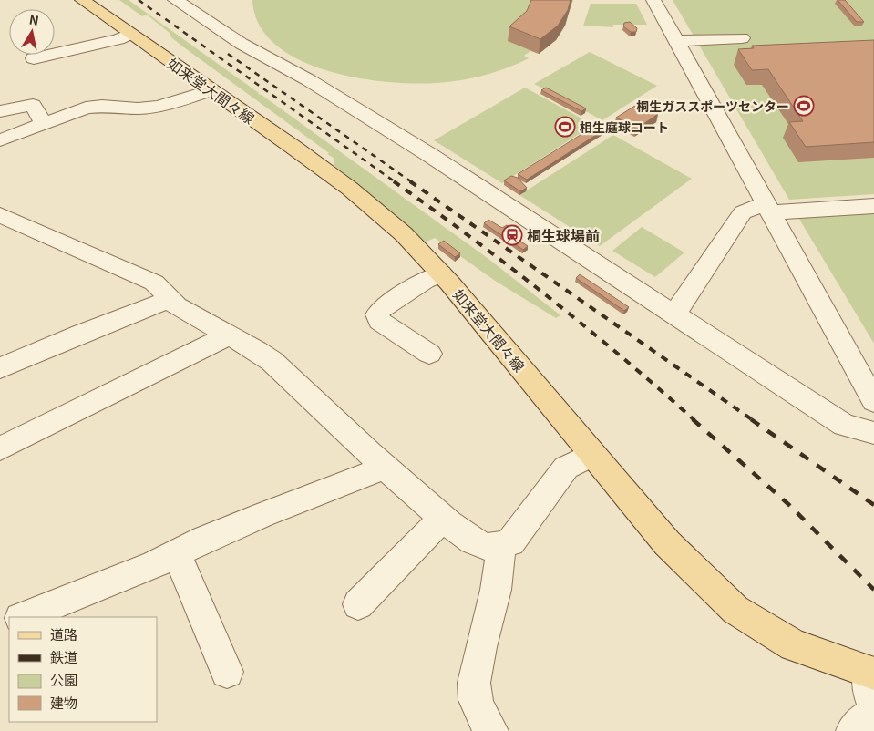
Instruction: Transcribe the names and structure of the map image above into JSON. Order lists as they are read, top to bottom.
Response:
{
  "streets": {
    "main road": ["如来堂大間々線"]
  },
  "places": {
    "sports": ["桐生ガススポーツセンター", "相生庭球コート"],
    "station": ["桐生球場前"]
  },
  "legend": [
    "道路",
    "鉄道",
    "公園",
    "建物"
  ],
  "north": "top"
}
